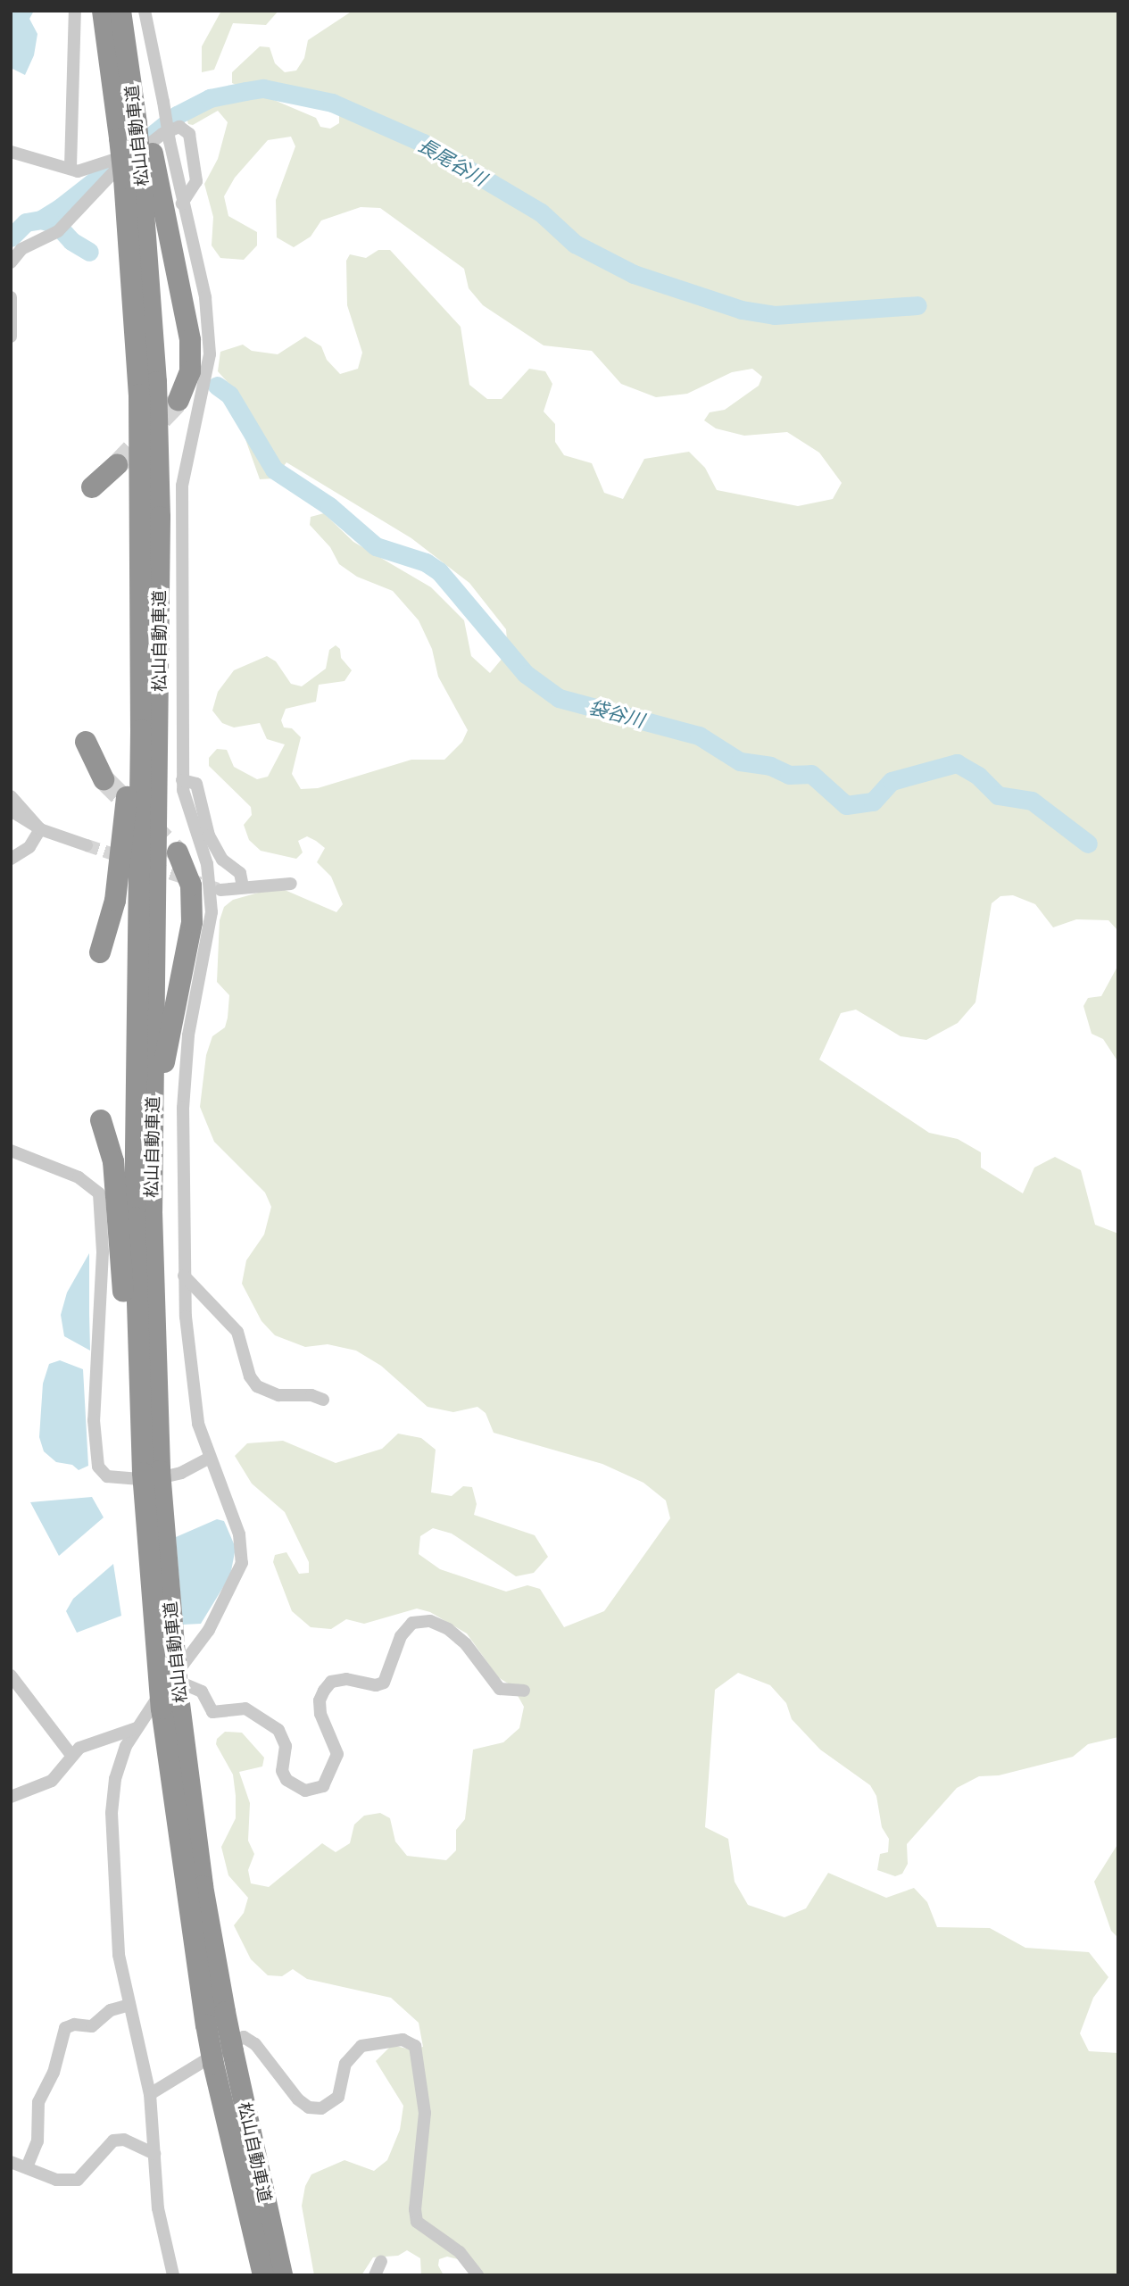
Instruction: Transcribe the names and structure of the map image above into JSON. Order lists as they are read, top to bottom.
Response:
{
  "streets": {
    "highway": ["松山自動車道"]
  },
  "water": ["長尾谷川", "袋谷川"]
}
